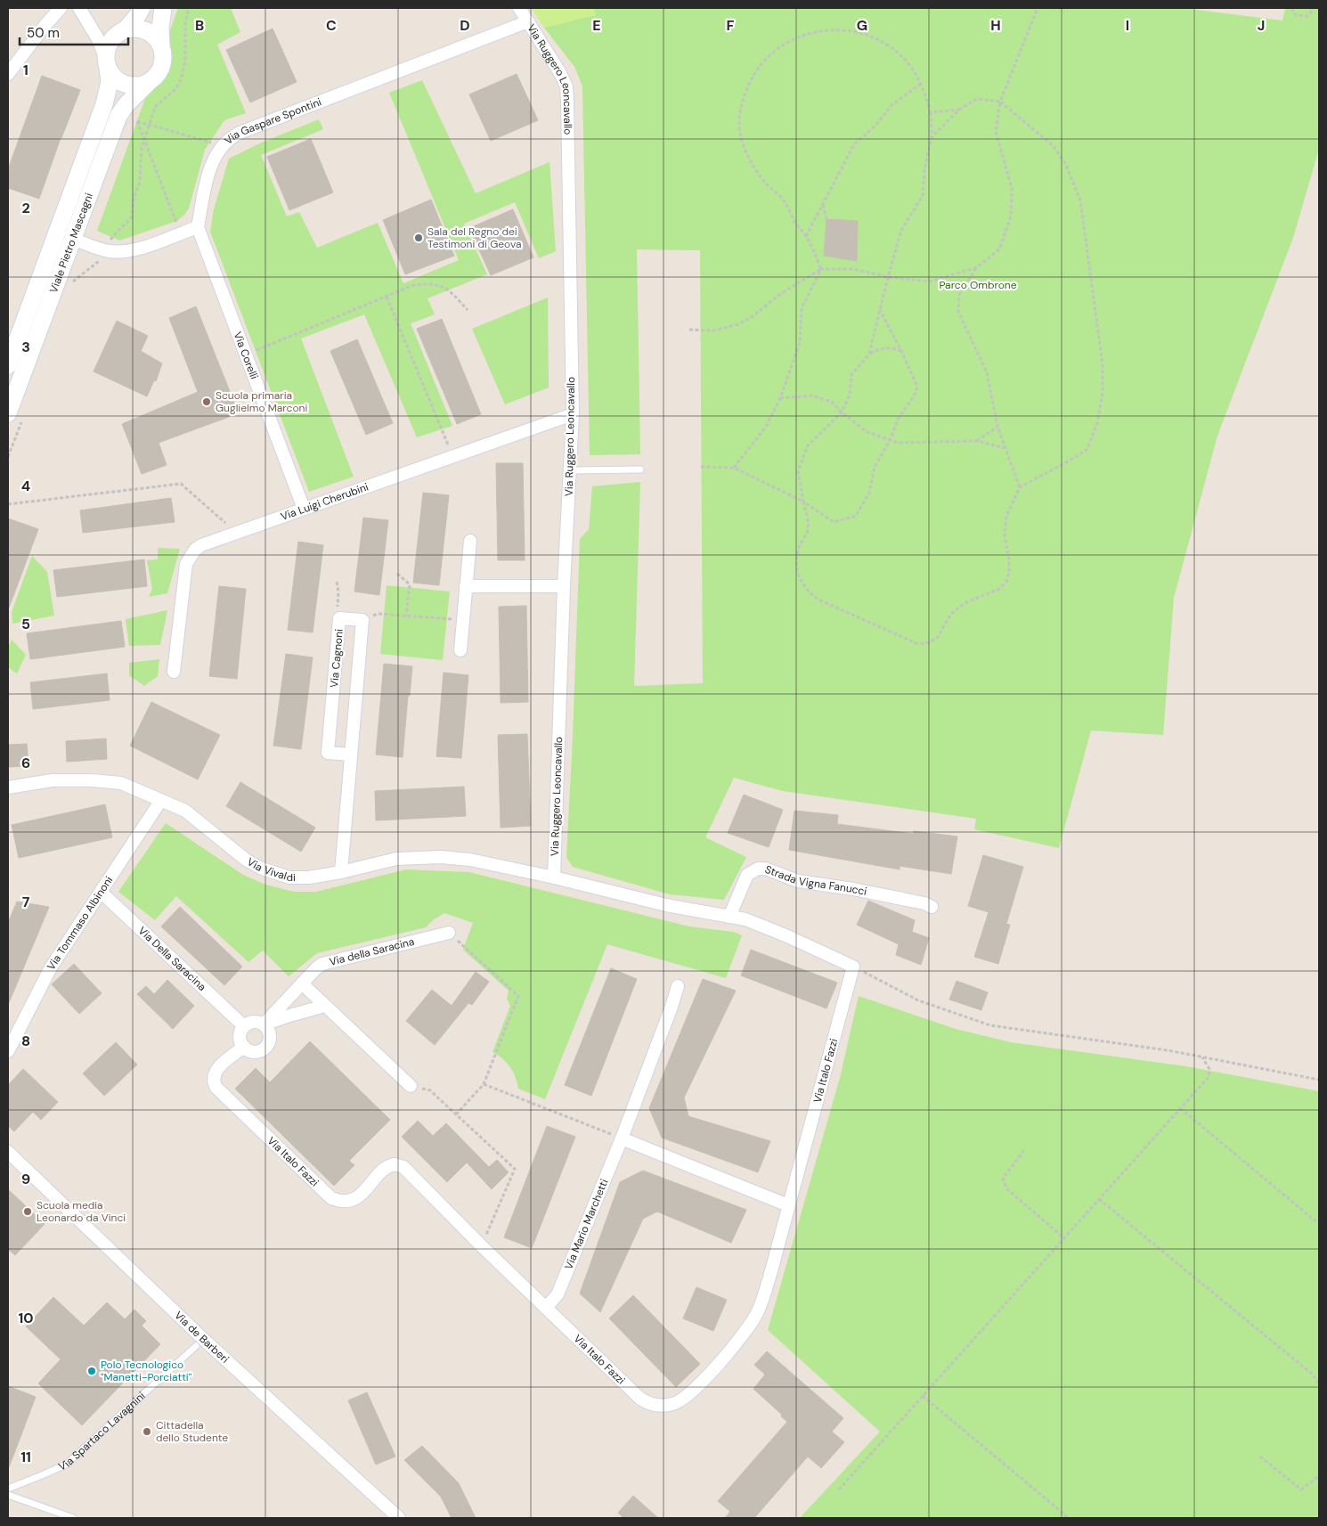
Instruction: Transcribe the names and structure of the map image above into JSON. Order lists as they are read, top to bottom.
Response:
{
  "streets": {
    "main road": ["Viale Pietro Mascagni"],
    "street": [
      "Via Ruggero Leoncavallo",
      "Via Gaspare Spontini",
      "Via Corelli",
      "Via Luigi Cherubini",
      "Via Cagnoni",
      "Via Vivaldi",
      "Strada Vigna Fanucci",
      "Via Tommaso Albinoni",
      "Via della Saracina",
      "Via Della Saracina",
      "Via Italo Fazzi",
      "Via Mario Marchetti",
      "Via de Barberi"
    ],
    "lane": ["Via Spartaco Lavagnini"]
  },
  "crossings": [
    ["Via Ruggero Leoncavallo", "Via Gaspare Spontini"],
    ["Via Ruggero Leoncavallo", "Via Luigi Cherubini"],
    ["Via Ruggero Leoncavallo", "Via Vivaldi"],
    ["Via Gaspare Spontini", "Via Corelli"],
    ["Via Corelli", "Via Luigi Cherubini"],
    ["Via Cagnoni", "Via Vivaldi"],
    ["Via Vivaldi", "Via Tommaso Albinoni"],
    ["Via Tommaso Albinoni", "Via Della Saracina"],
    ["Via della Saracina", "Via Della Saracina"],
    ["Via della Saracina", "Via Italo Fazzi"],
    ["Via Della Saracina", "Via Italo Fazzi"],
    ["Via Italo Fazzi", "Via Mario Marchetti"],
    ["Via de Barberi", "Via Spartaco Lavagnini"]
  ],
  "parks": ["Parco Ombrone"],
  "places": [
    "Sala del Regno dei Testimoni di Geova",
    "Scuola primaria Guglielmo Marconi",
    "Scuola media Leonardo da Vinci",
    "Polo Tecnologico \"Manetti-Porciatti\"",
    "Cittadella dello Studente"
  ],
  "scale_bar": "50 m",
  "grid": {
    "columns": [
      "B",
      "C",
      "D",
      "E",
      "F",
      "G",
      "H",
      "I",
      "J"
    ],
    "rows": [
      "1",
      "2",
      "3",
      "4",
      "5",
      "6",
      "7",
      "8",
      "9",
      "10",
      "11"
    ]
  }
}
